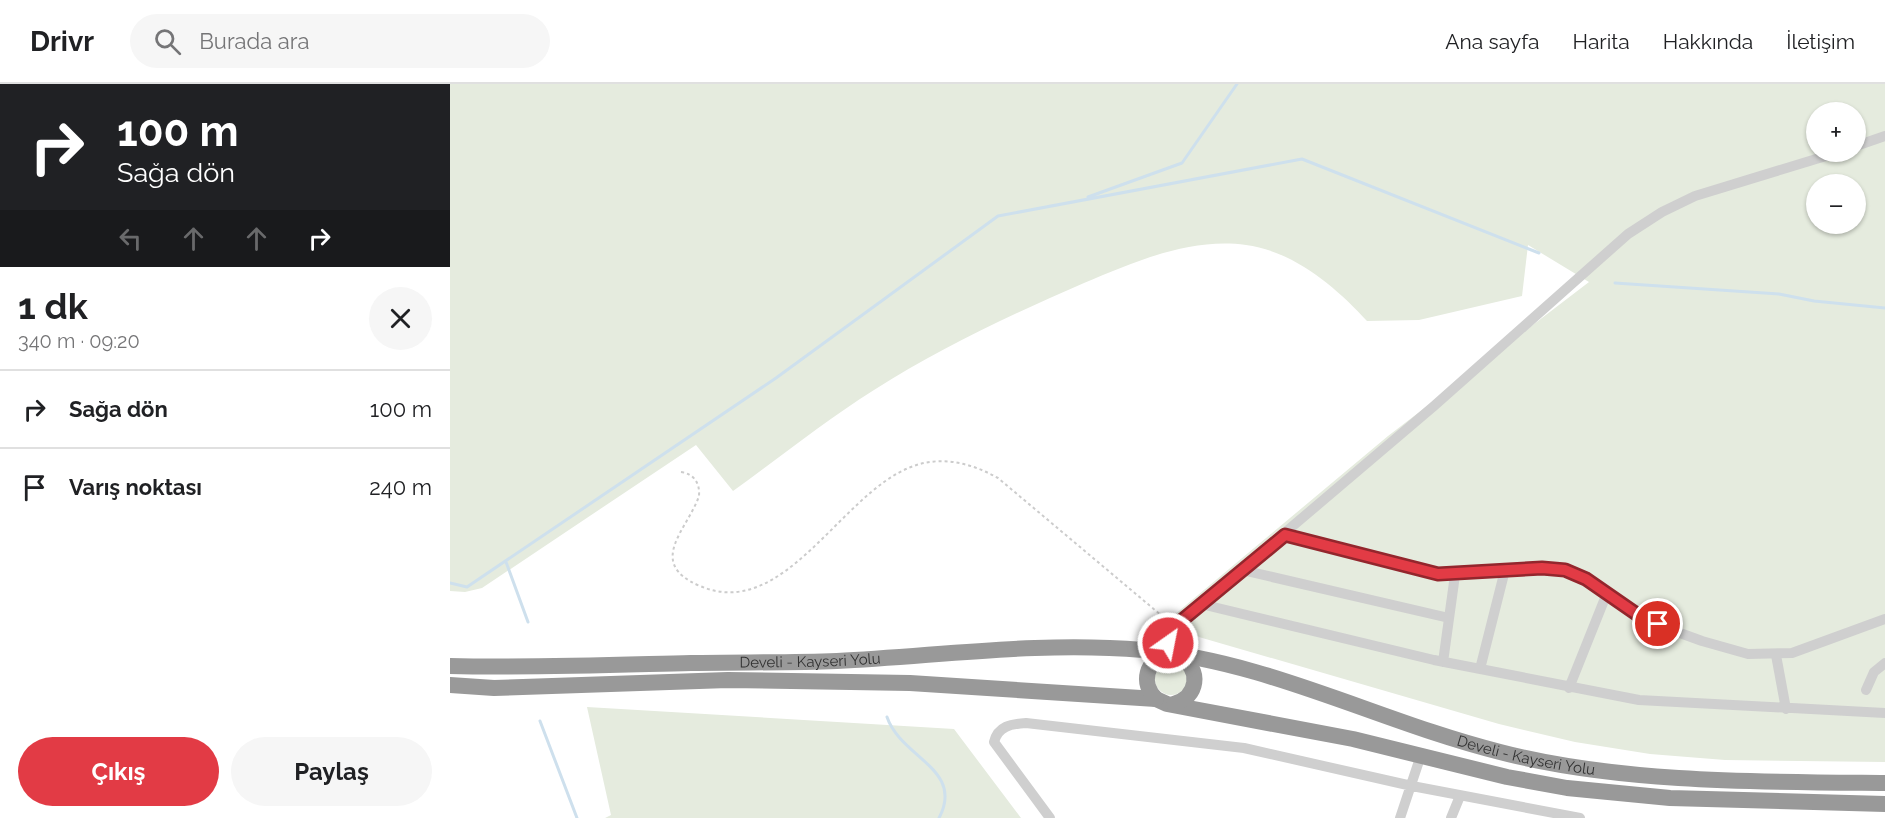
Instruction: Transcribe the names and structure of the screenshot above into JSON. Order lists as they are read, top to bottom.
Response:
{
  "streets": {
    "highway": ["Develi - Kayseri Yolu"]
  },
  "page": {
    "header": "Drivr",
    "search": "Burada ara",
    "nav": [
      "Ana sayfa",
      "Harita",
      "Hakkında",
      "İletişim"
    ],
    "turn": ["100 m", "Sağa dön"],
    "map_buttons": ["+", "−"],
    "heading": ["1 dk", "340 m · 09:20"],
    "list": [
      {
        "name": "Sağa dön",
        "value": "100 m"
      },
      {
        "name": "Varış noktası",
        "value": "240 m"
      }
    ],
    "buttons": ["Çıkış", "Paylaş"]
  }
}
